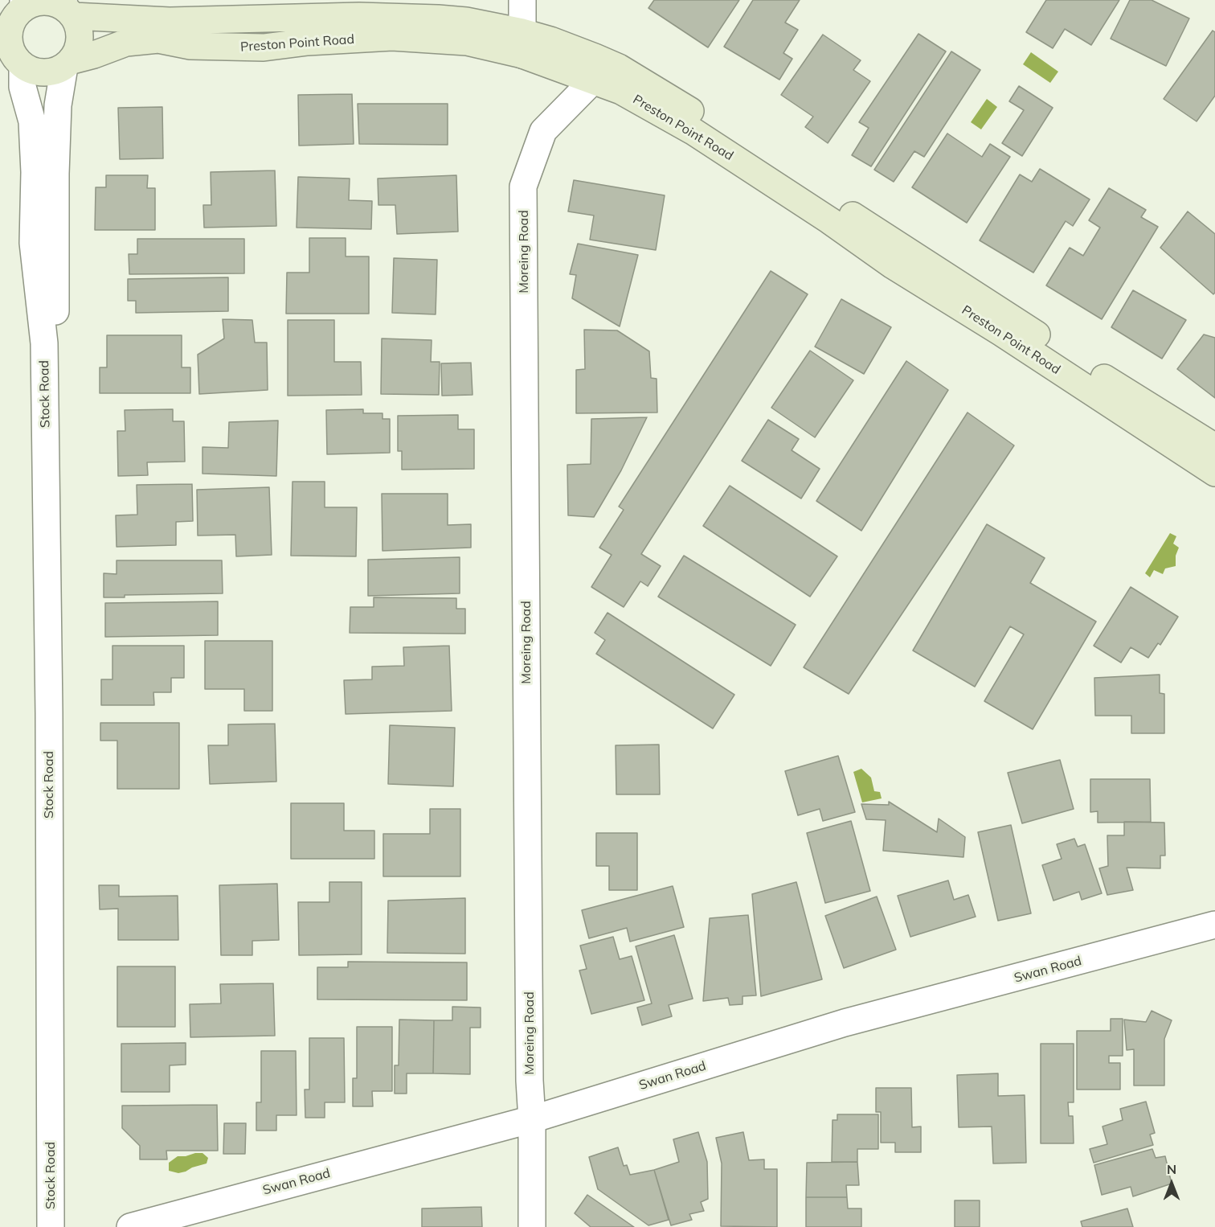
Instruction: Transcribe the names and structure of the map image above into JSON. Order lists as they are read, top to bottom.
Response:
{
  "streets": {
    "main road": ["Preston Point Road", "Stock Road"],
    "street": ["Moreing Road", "Swan Road"]
  },
  "crossings": [
    ["Preston Point Road", "Moreing Road"],
    ["Preston Point Road", "Stock Road"],
    ["Moreing Road", "Swan Road"]
  ],
  "north": "top"
}
